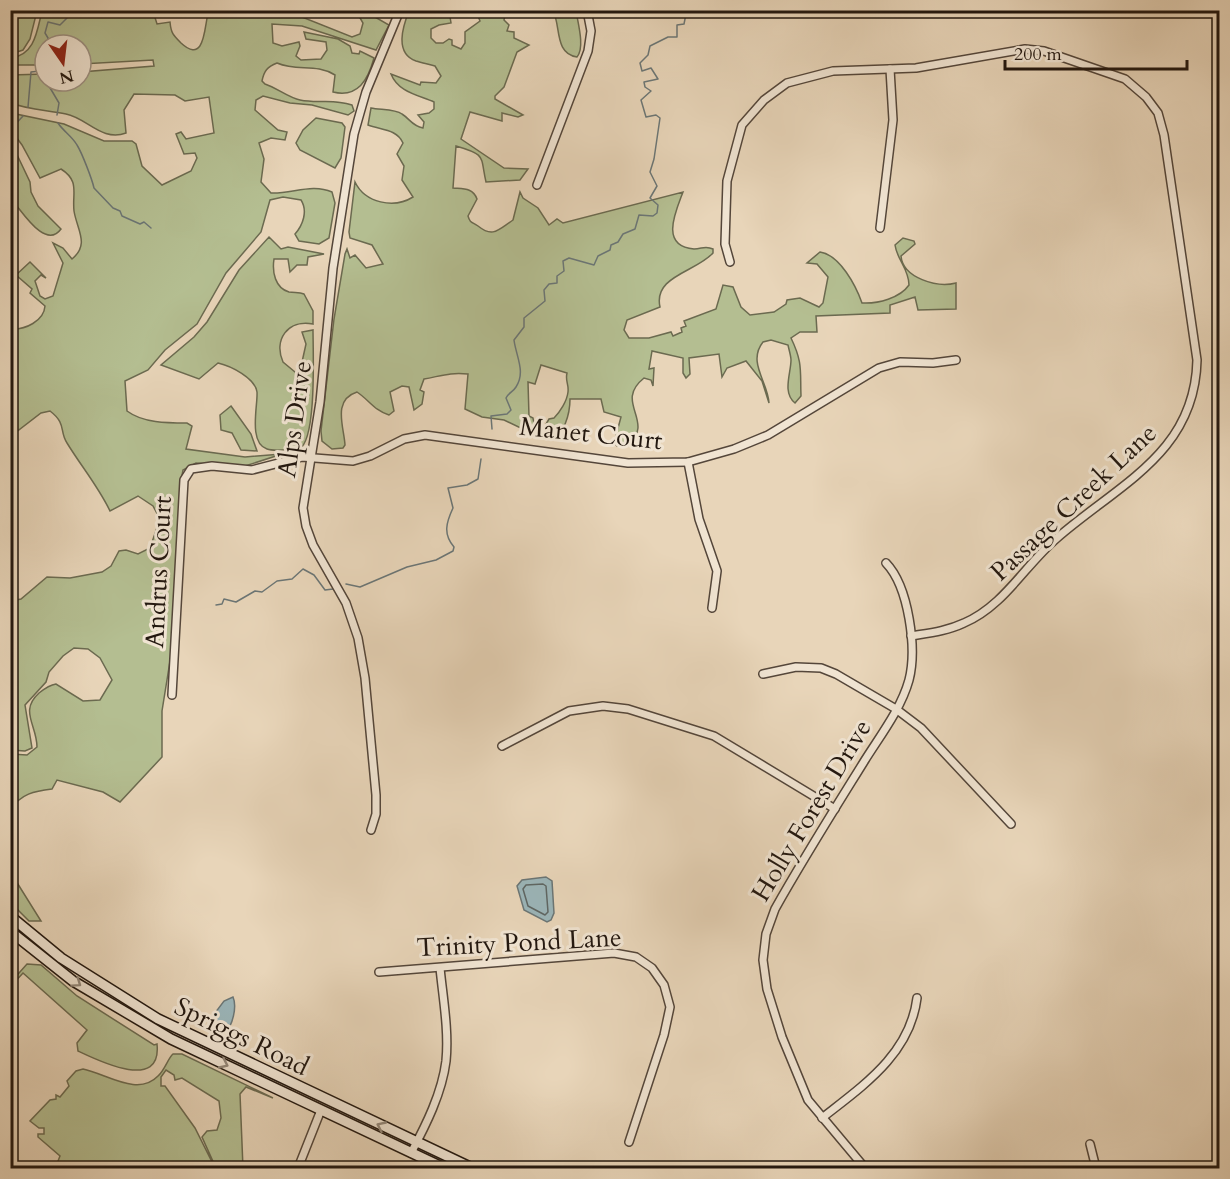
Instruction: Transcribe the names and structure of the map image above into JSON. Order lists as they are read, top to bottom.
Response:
{
  "streets": {
    "main road": ["Spriggs Road"],
    "street": [
      "Alps Drive",
      "Manet Court",
      "Passage Creek Lane",
      "Andrus Court",
      "Holly Forest Drive",
      "Trinity Pond Lane"
    ]
  },
  "crossings": [
    ["Alps Drive", "Manet Court"],
    ["Alps Drive", "Andrus Court"],
    ["Manet Court", "Andrus Court"],
    ["Passage Creek Lane", "Holly Forest Drive"]
  ],
  "scale_bar": "200 m",
  "north": "bottom"
}
